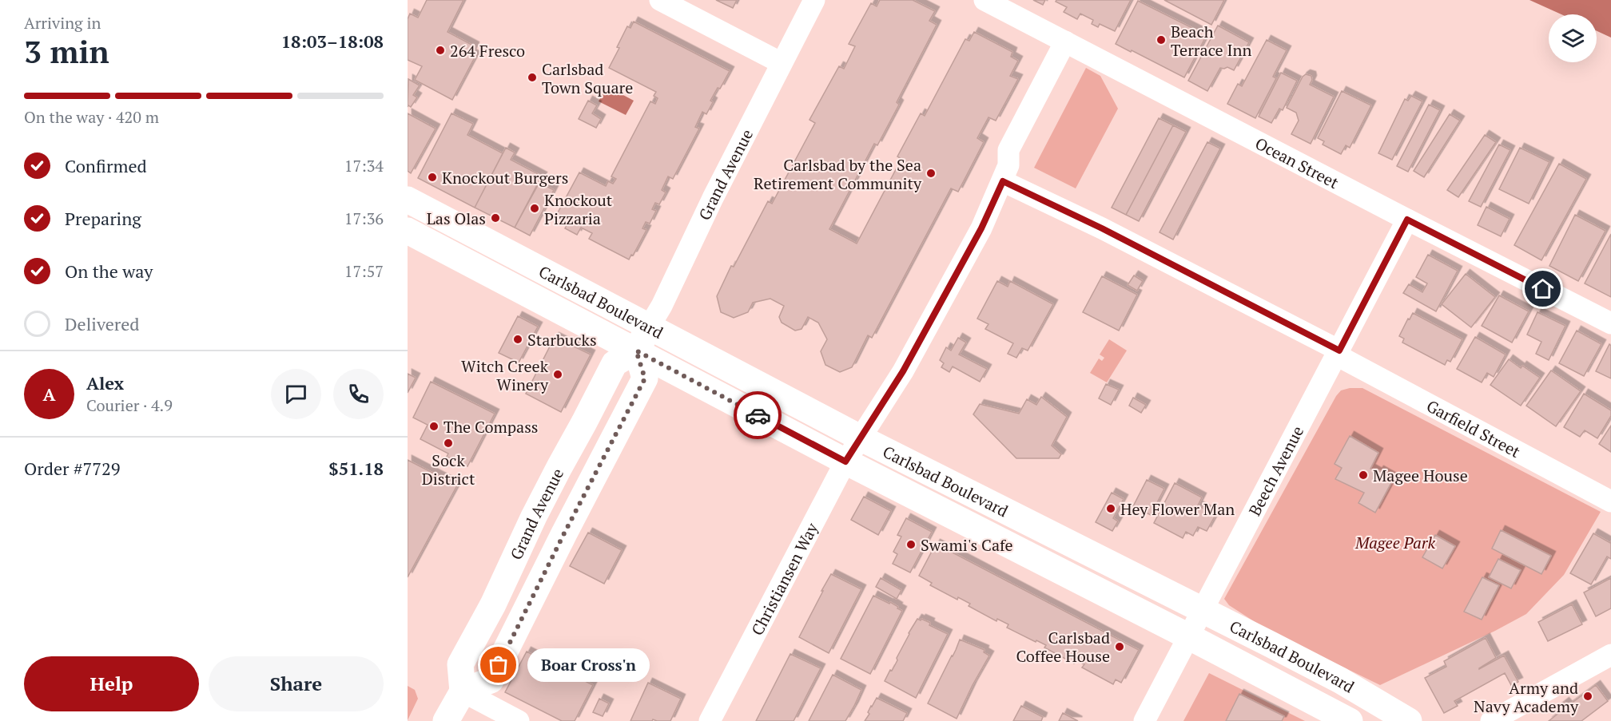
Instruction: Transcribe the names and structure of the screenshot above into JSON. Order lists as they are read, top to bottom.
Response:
{
  "streets": {
    "main road": ["Grand Avenue", "Carlsbad Boulevard"],
    "street": [
      "Ocean Street",
      "Garfield Street",
      "Beech Avenue",
      "Christiansen Way"
    ]
  },
  "crossings": [
    ["Ocean Street", "Beech Avenue"],
    ["Ocean Street", "Christiansen Way"],
    ["Grand Avenue", "Carlsbad Boulevard"],
    ["Carlsbad Boulevard", "Beech Avenue"],
    ["Carlsbad Boulevard", "Christiansen Way"],
    ["Garfield Street", "Beech Avenue"],
    ["Garfield Street", "Christiansen Way"]
  ],
  "parks": ["Magee Park"],
  "places": [
    "Beach Terrace Inn",
    "264 Fresco",
    "Carlsbad Town Square",
    "Carlsbad by the Sea Retirement Community",
    "Knockout Burgers",
    "Knockout Pizzaria",
    "Las Olas",
    "Starbucks",
    "Witch Creek Winery",
    "The Compass",
    "Sock District",
    "Magee House",
    "Hey Flower Man",
    "Swami's Cafe",
    "Carlsbad Coffee House",
    "Boar Cross'n",
    "Army and Navy Academy"
  ],
  "page": {
    "heading": ["3 min", "Arriving in", "18:03–18:08"],
    "panel": [
      "Alex",
      "Courier · 4.9",
      "Order #7729",
      "$51.18"
    ],
    "bar": "On the way · 420 m",
    "list": [
      ["Confirmed", "17:34"],
      ["Preparing", "17:36"],
      ["On the way", "17:57"],
      "Delivered"
    ],
    "round": "A",
    "buttons": ["Help", "Share"],
    "bubble": "Boar Cross'n"
  }
}
